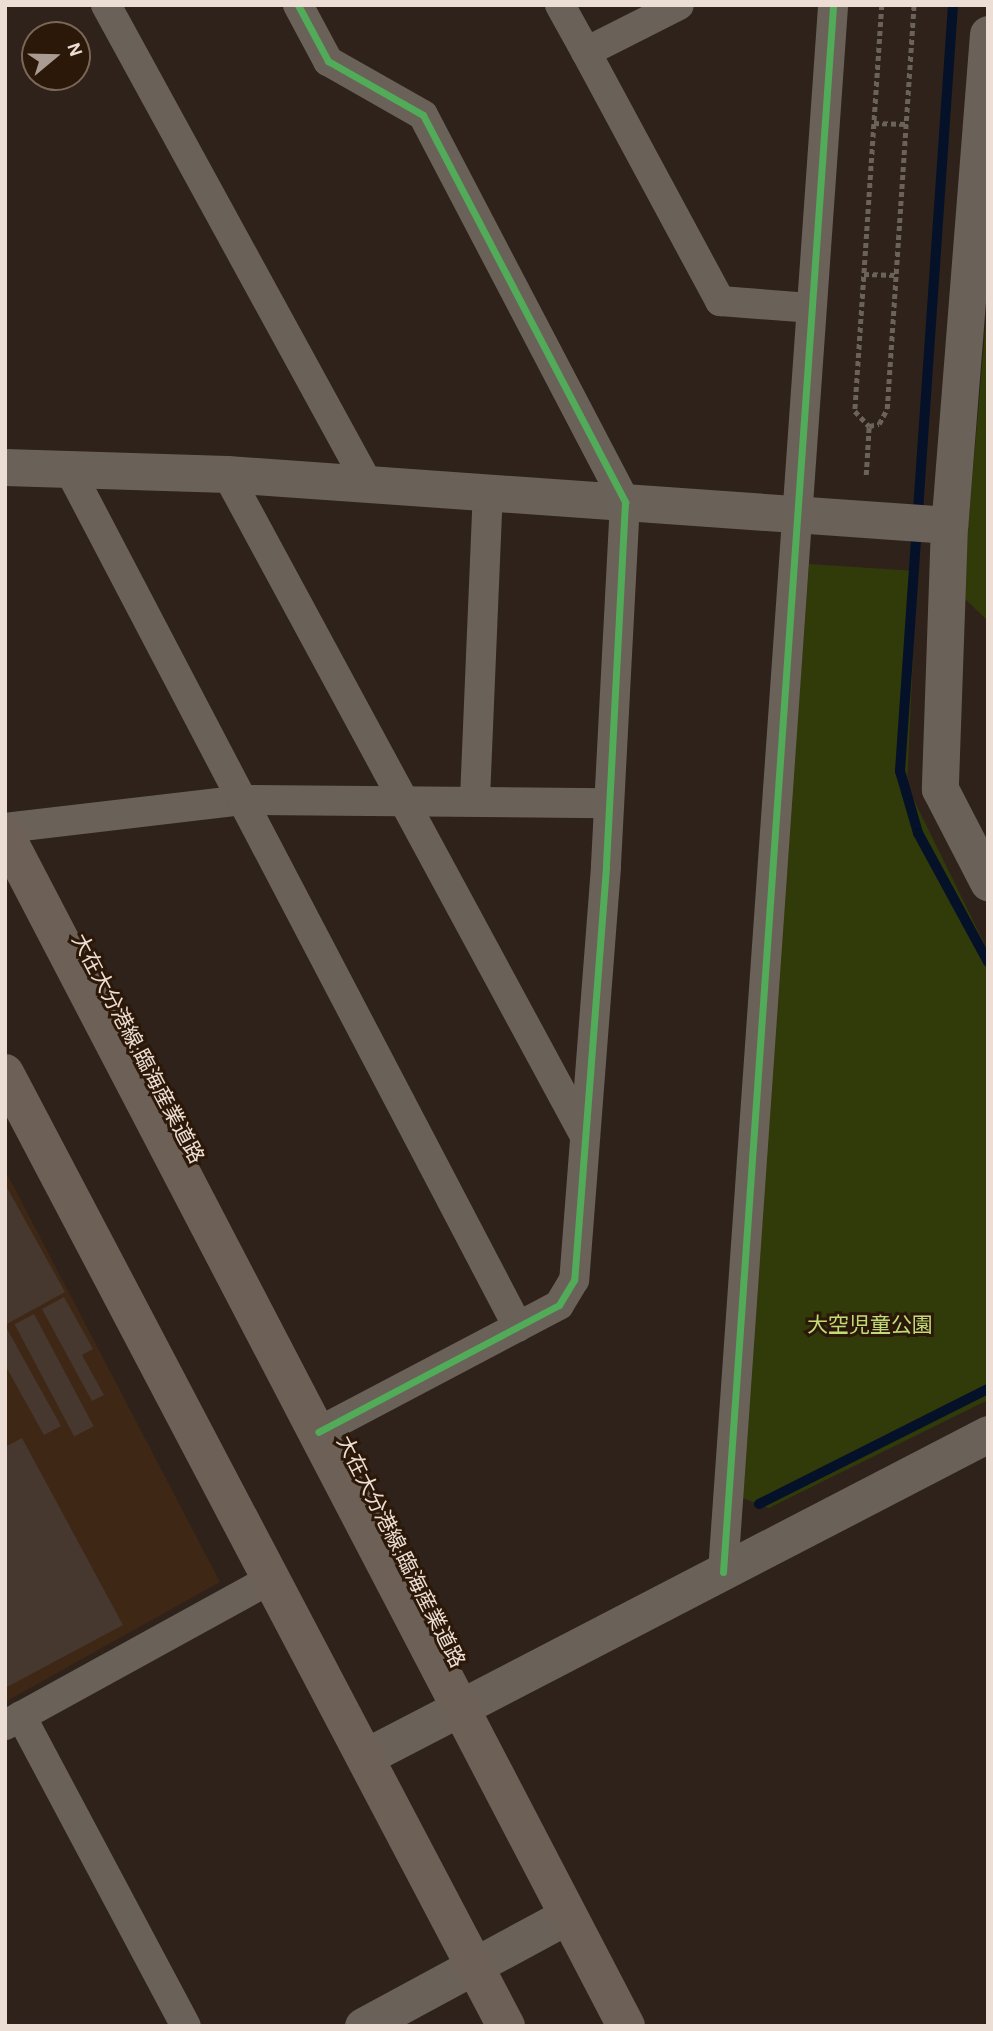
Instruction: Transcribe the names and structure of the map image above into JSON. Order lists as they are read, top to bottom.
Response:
{
  "streets": {
    "main road": ["大在大分港線;臨海産業道路"]
  },
  "parks": ["大空児童公園"],
  "north": "right"
}
